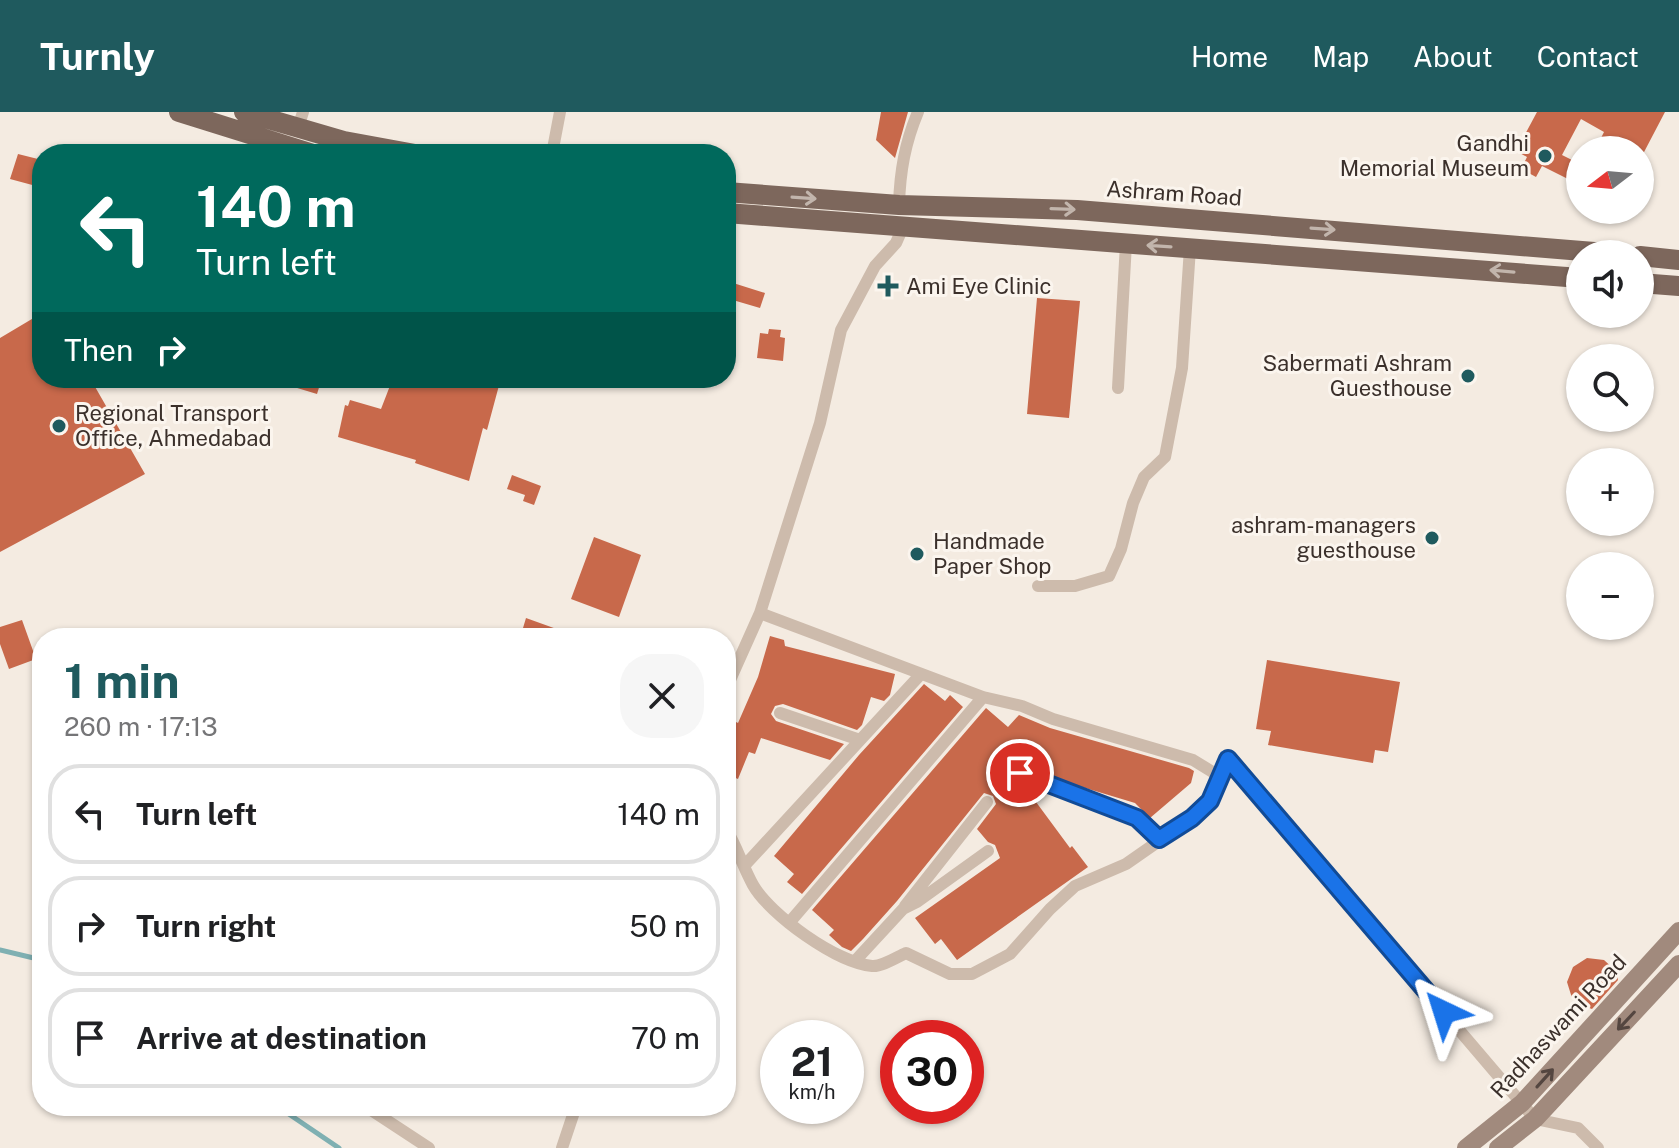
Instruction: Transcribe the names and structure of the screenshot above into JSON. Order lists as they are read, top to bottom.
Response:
{
  "streets": {
    "main road": ["Ashram Road"],
    "street": ["Radhaswami Road"]
  },
  "places": {
    "other": [
      "Gandhi Memorial Museum",
      "Sabermati Ashram Guesthouse",
      "Regional Transport Office, Ahmedabad",
      "ashram-managers guesthouse",
      "Handmade Paper Shop"
    ],
    "health": ["Ami Eye Clinic"]
  },
  "north": "left",
  "page": {
    "header": "Turnly",
    "nav": [
      "Home",
      "Map",
      "About",
      "Contact"
    ],
    "map_buttons": ["+", "−"],
    "turn": ["140 m", "Turn left"],
    "then": "Then",
    "heading": ["1 min", "260 m · 17:13"],
    "list": [
      {
        "name": "Turn left",
        "value": "140 m"
      },
      {
        "name": "Turn right",
        "value": "50 m"
      },
      {
        "name": "Arrive at destination",
        "value": "70 m"
      }
    ],
    "speed": "21 km/h",
    "limit": "30"
  }
}
